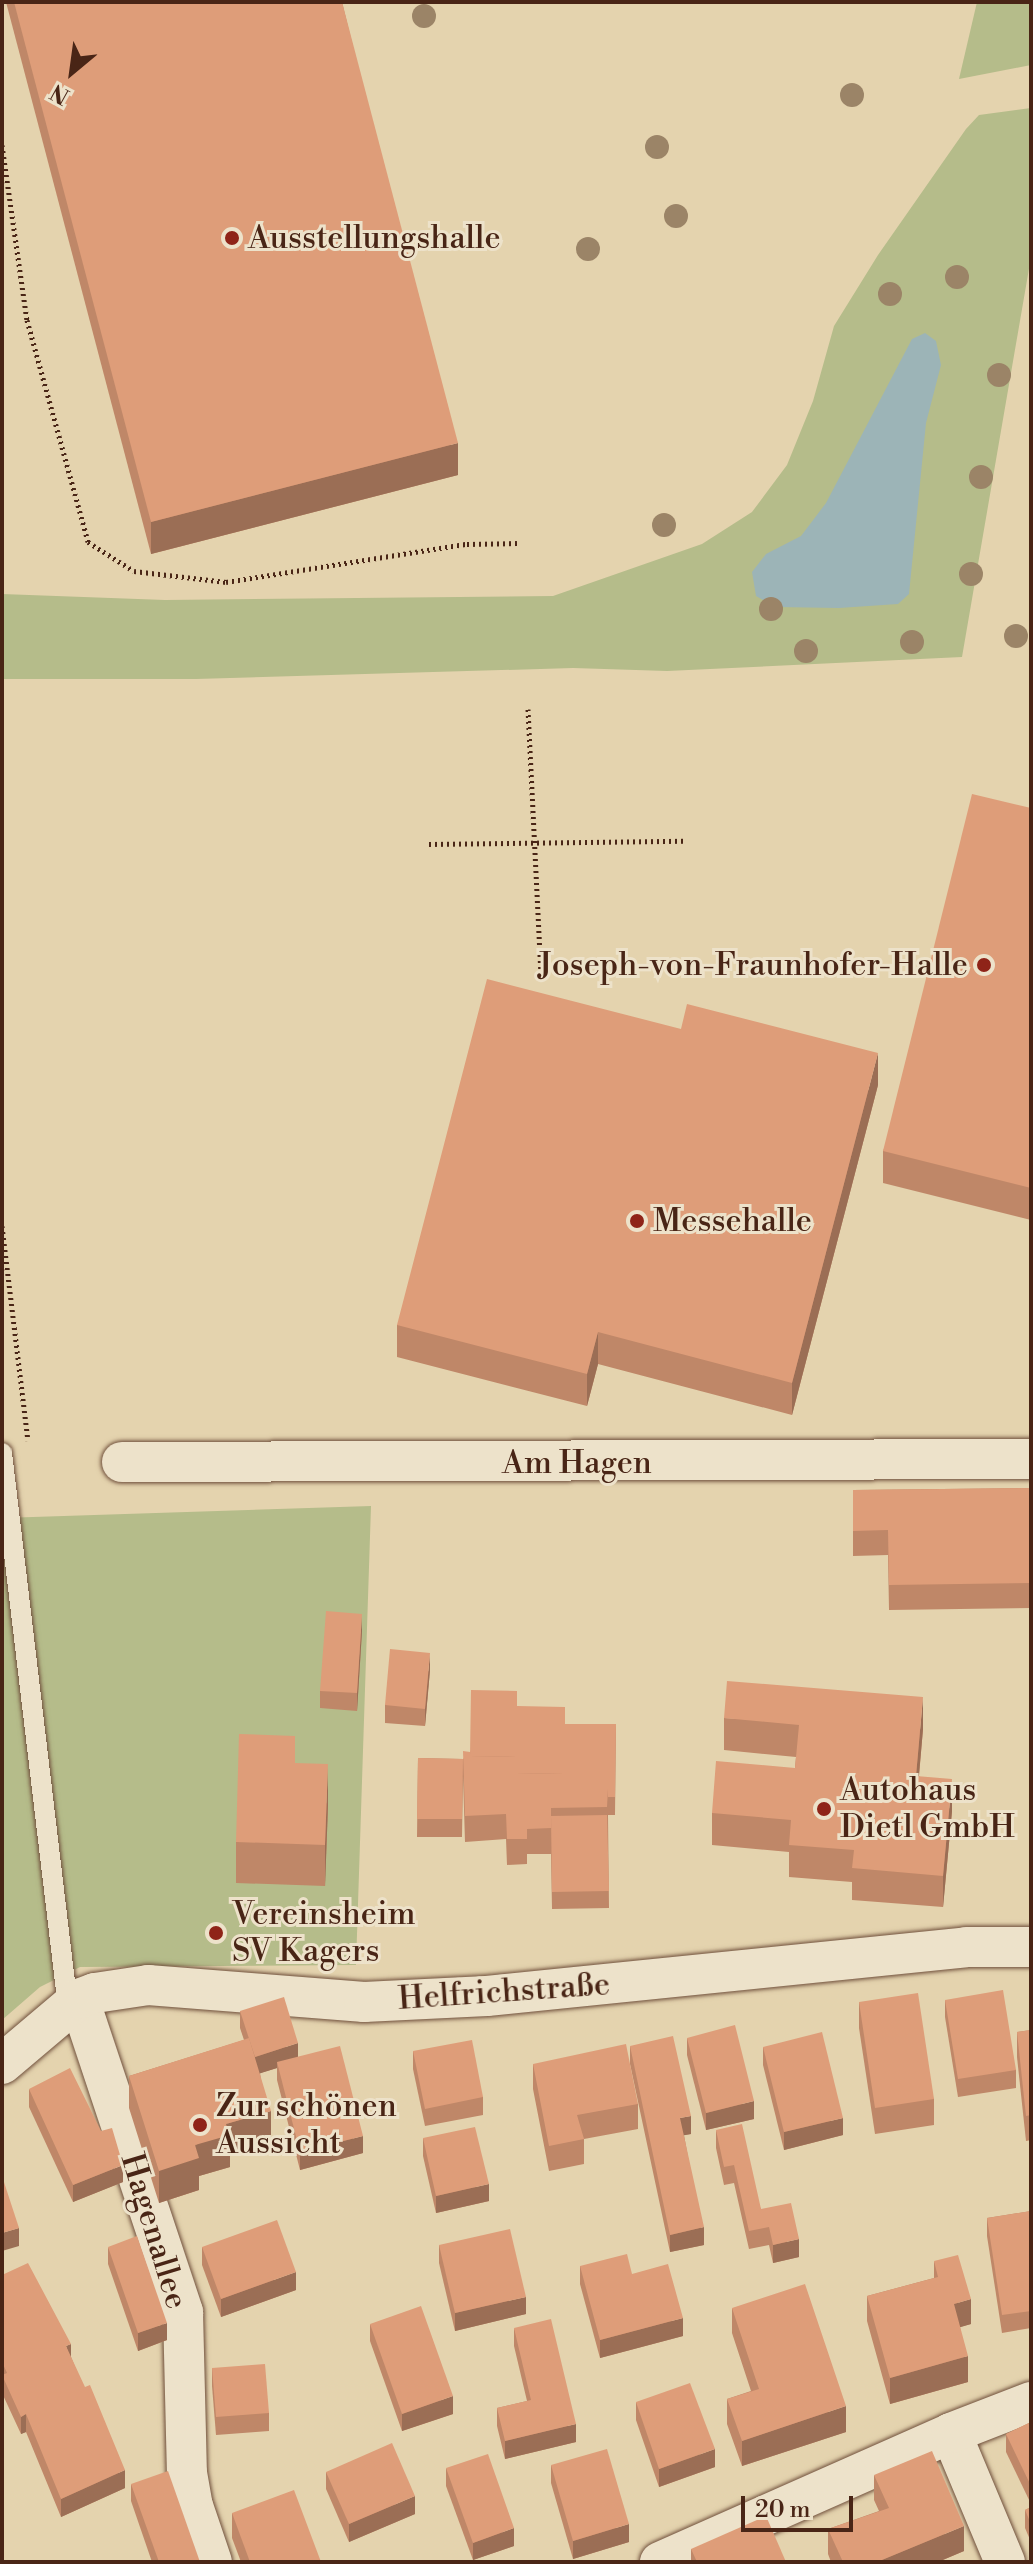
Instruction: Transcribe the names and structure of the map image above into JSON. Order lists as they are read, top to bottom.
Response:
{
  "streets": {
    "street": ["Am Hagen", "Helfrichstraße", "Hagenallee"]
  },
  "crossings": [
    ["Helfrichstraße", "Hagenallee"]
  ],
  "places": [
    "Ausstellungshalle",
    "Joseph-von-Fraunhofer-Halle",
    "Messehalle",
    "Autohaus Dietl GmbH",
    "Vereinsheim SV Kagers",
    "Zur schönen Aussicht"
  ],
  "scale_bar": "20 m",
  "north": "bottom left"
}
